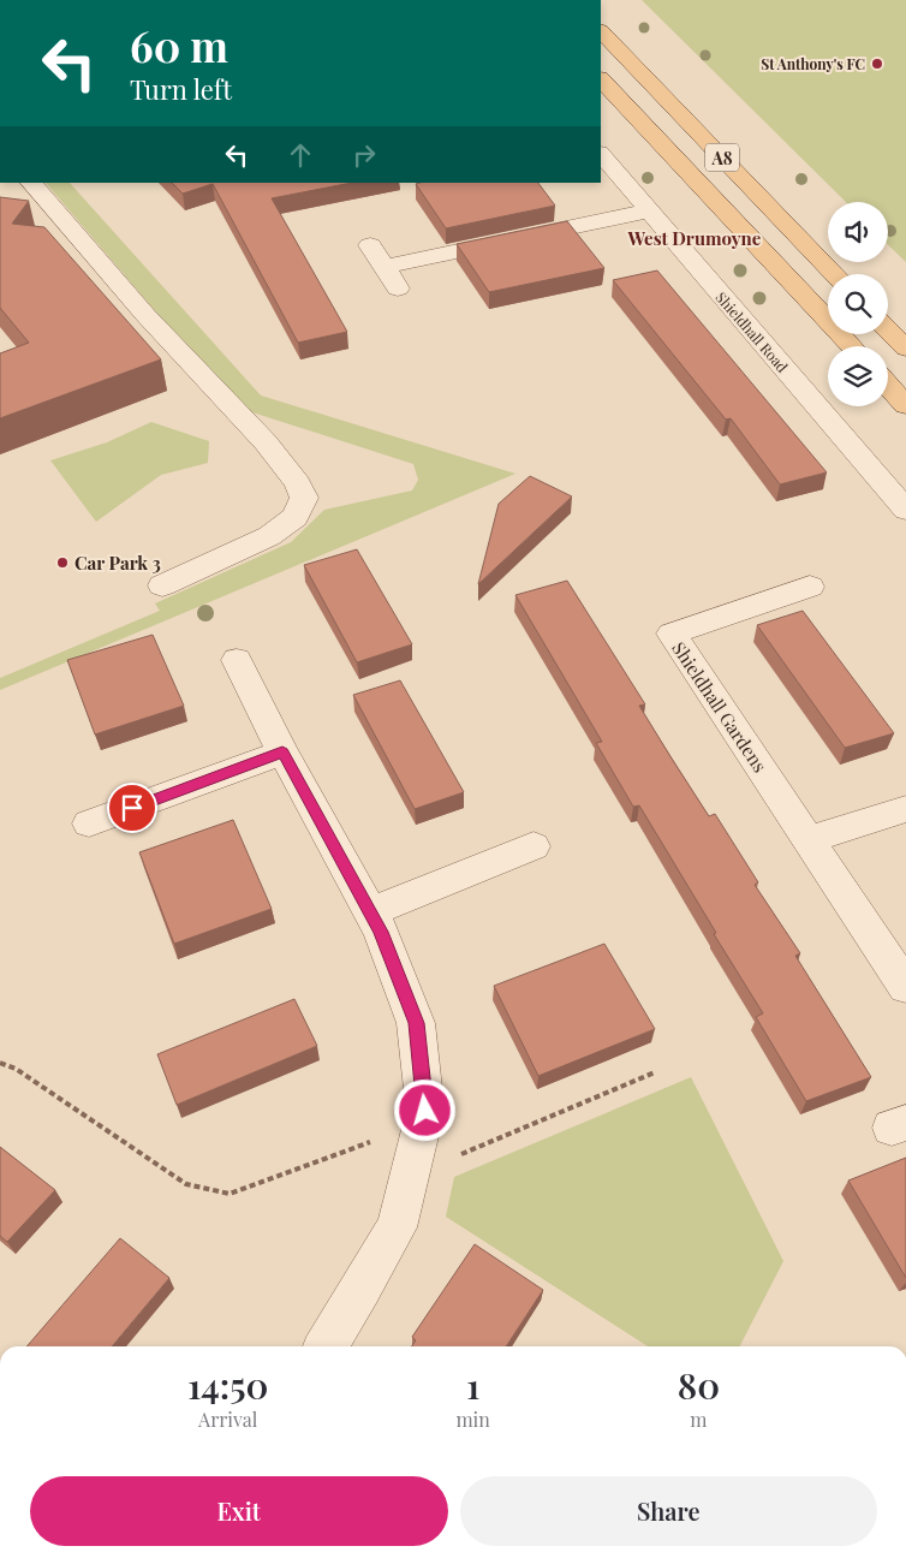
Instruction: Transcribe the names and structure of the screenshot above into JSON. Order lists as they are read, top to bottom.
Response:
{
  "streets": {
    "main road": ["A8"],
    "street": ["Shieldhall Road", "Shieldhall Gardens"]
  },
  "districts": ["West Drumoyne"],
  "places": ["St Anthony's FC", "Car Park 3"],
  "page": {
    "turn": ["60 m", "Turn left"],
    "eta": [
      "14:50",
      "Arrival",
      "1",
      "min",
      "80",
      "m"
    ],
    "buttons": ["Exit", "Share"]
  }
}
